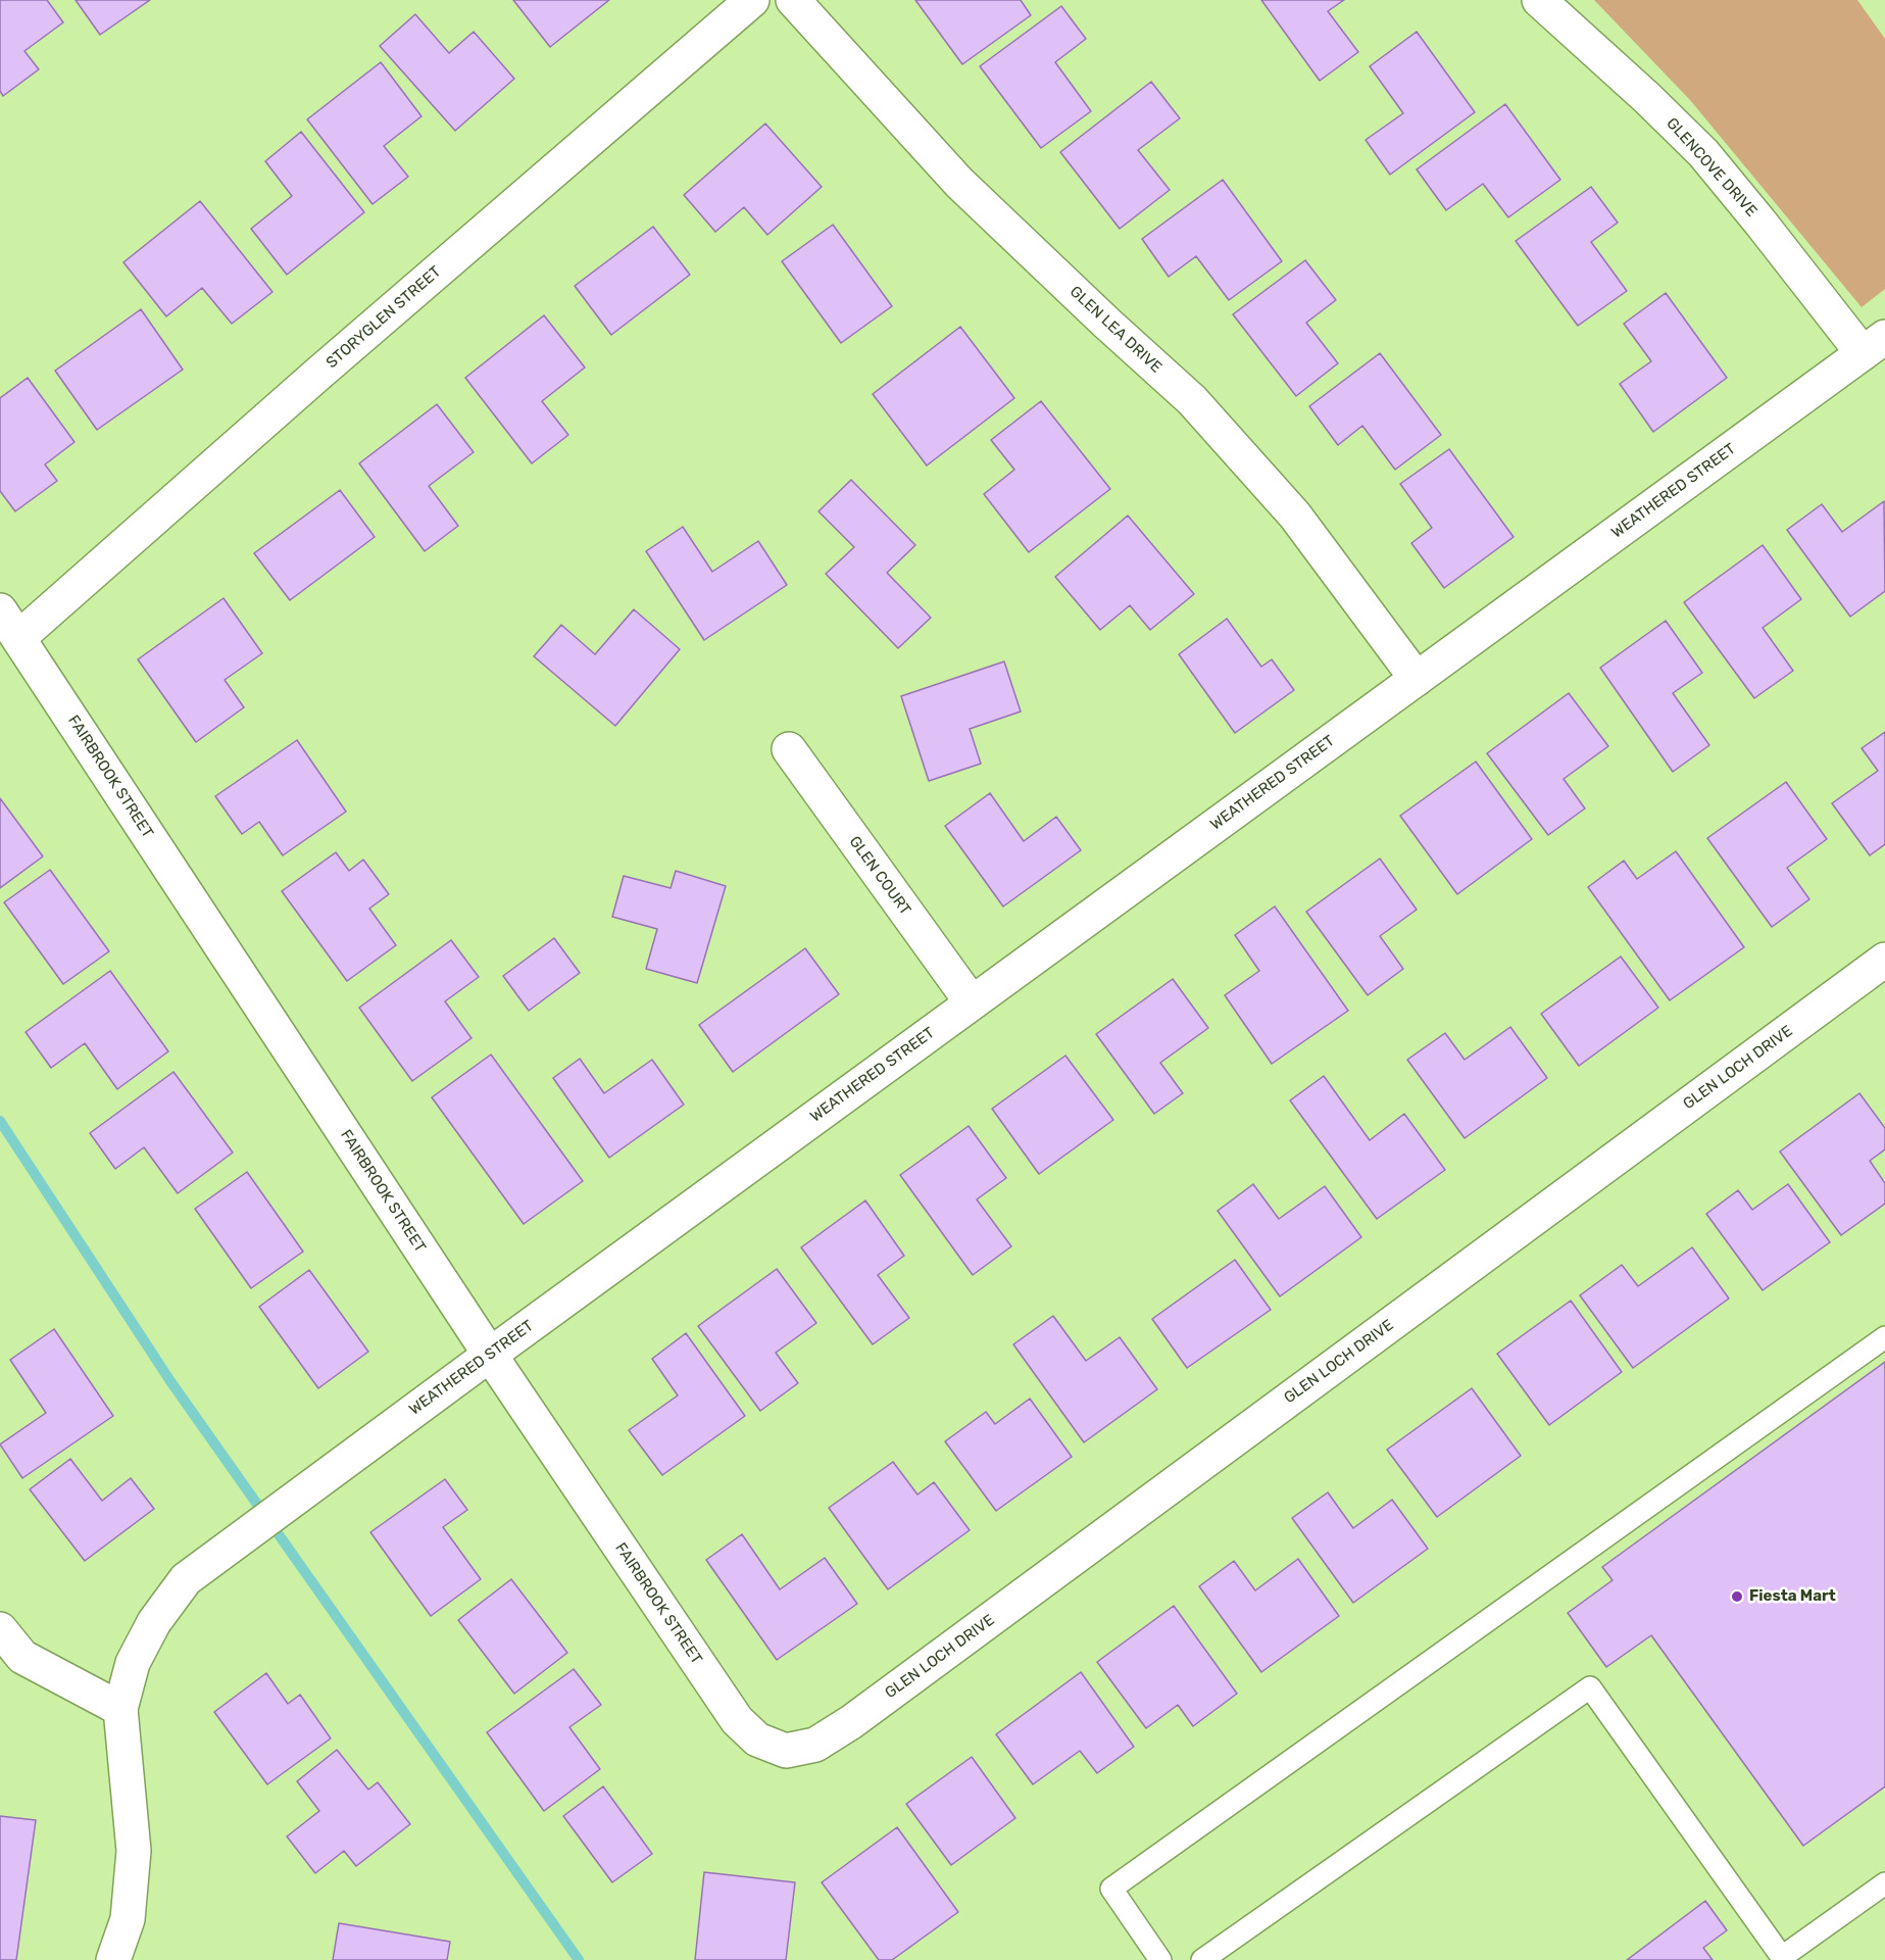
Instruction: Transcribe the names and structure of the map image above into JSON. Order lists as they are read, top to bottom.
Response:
{
  "streets": {
    "street": [
      "GLENCOVE DRIVE",
      "STORYGLEN STREET",
      "GLEN LEA DRIVE",
      "WEATHERED STREET",
      "FAIRBROOK STREET",
      "GLEN COURT",
      "GLEN LOCH DRIVE"
    ]
  },
  "crossings": [
    ["GLENCOVE DRIVE", "WEATHERED STREET"],
    ["STORYGLEN STREET", "FAIRBROOK STREET"],
    ["GLEN LEA DRIVE", "WEATHERED STREET"],
    ["WEATHERED STREET", "FAIRBROOK STREET"],
    ["WEATHERED STREET", "GLEN COURT"],
    ["FAIRBROOK STREET", "GLEN LOCH DRIVE"]
  ],
  "places": ["Fiesta Mart"]
}
